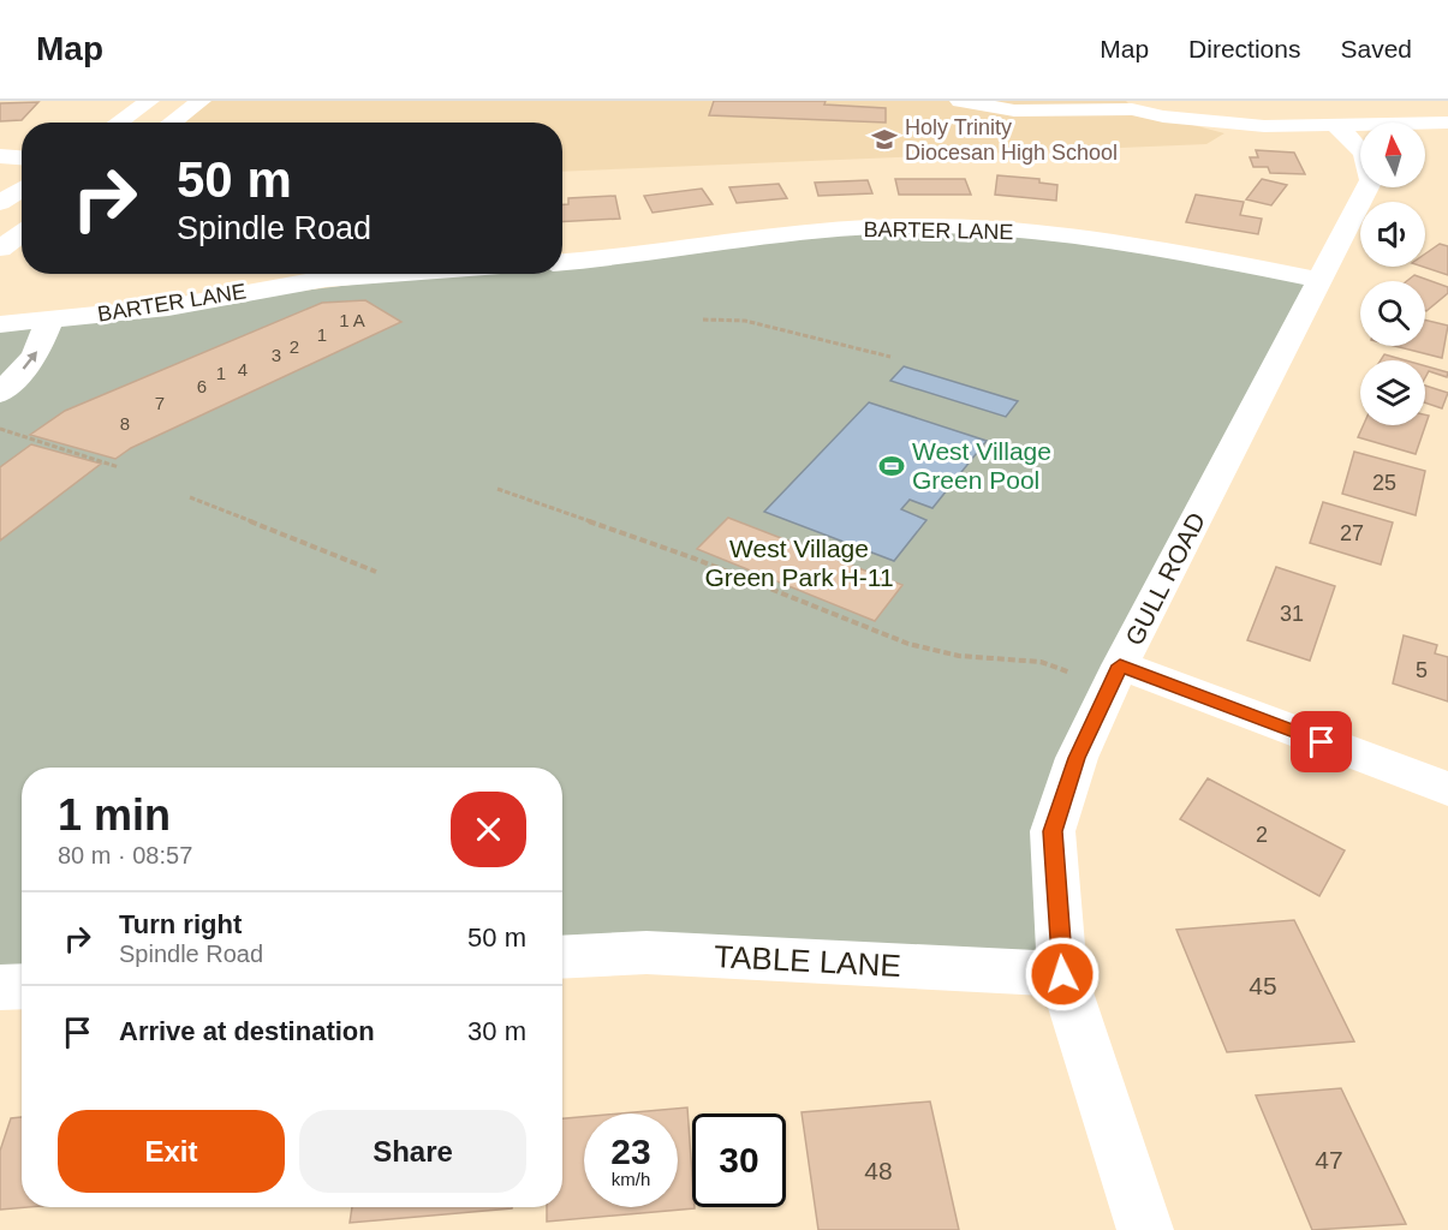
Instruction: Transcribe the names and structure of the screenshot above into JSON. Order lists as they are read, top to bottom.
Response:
{
  "streets": {
    "street": ["BARTER LANE", "GULL ROAD", "TABLE LANE"]
  },
  "crossings": [
    ["BARTER LANE", "GULL ROAD"],
    ["GULL ROAD", "TABLE LANE"]
  ],
  "parks": ["West Village Green Park H-11"],
  "places": {
    "school or university": ["Holy Trinity Diocesan High School"],
    "sports": ["West Village Green Pool"]
  },
  "house_numbers": [
    "1 A",
    "1",
    "2",
    "3",
    "4",
    "1",
    "6",
    "7",
    "8",
    "25",
    "27",
    "31",
    "5",
    "2",
    "45",
    "47",
    "48"
  ],
  "north": "top",
  "page": {
    "header": "Map",
    "nav": ["Map", "Directions", "Saved"],
    "turn": ["50 m", "Spindle Road"],
    "heading": ["1 min", "80 m · 08:57"],
    "list": [
      {
        "name": "Turn right",
        "note": "Spindle Road",
        "value": "50 m"
      },
      {
        "name": "Arrive at destination",
        "value": "30 m"
      }
    ],
    "buttons": ["Exit", "Share"],
    "speed": "23 km/h",
    "limit": "30"
  }
}
